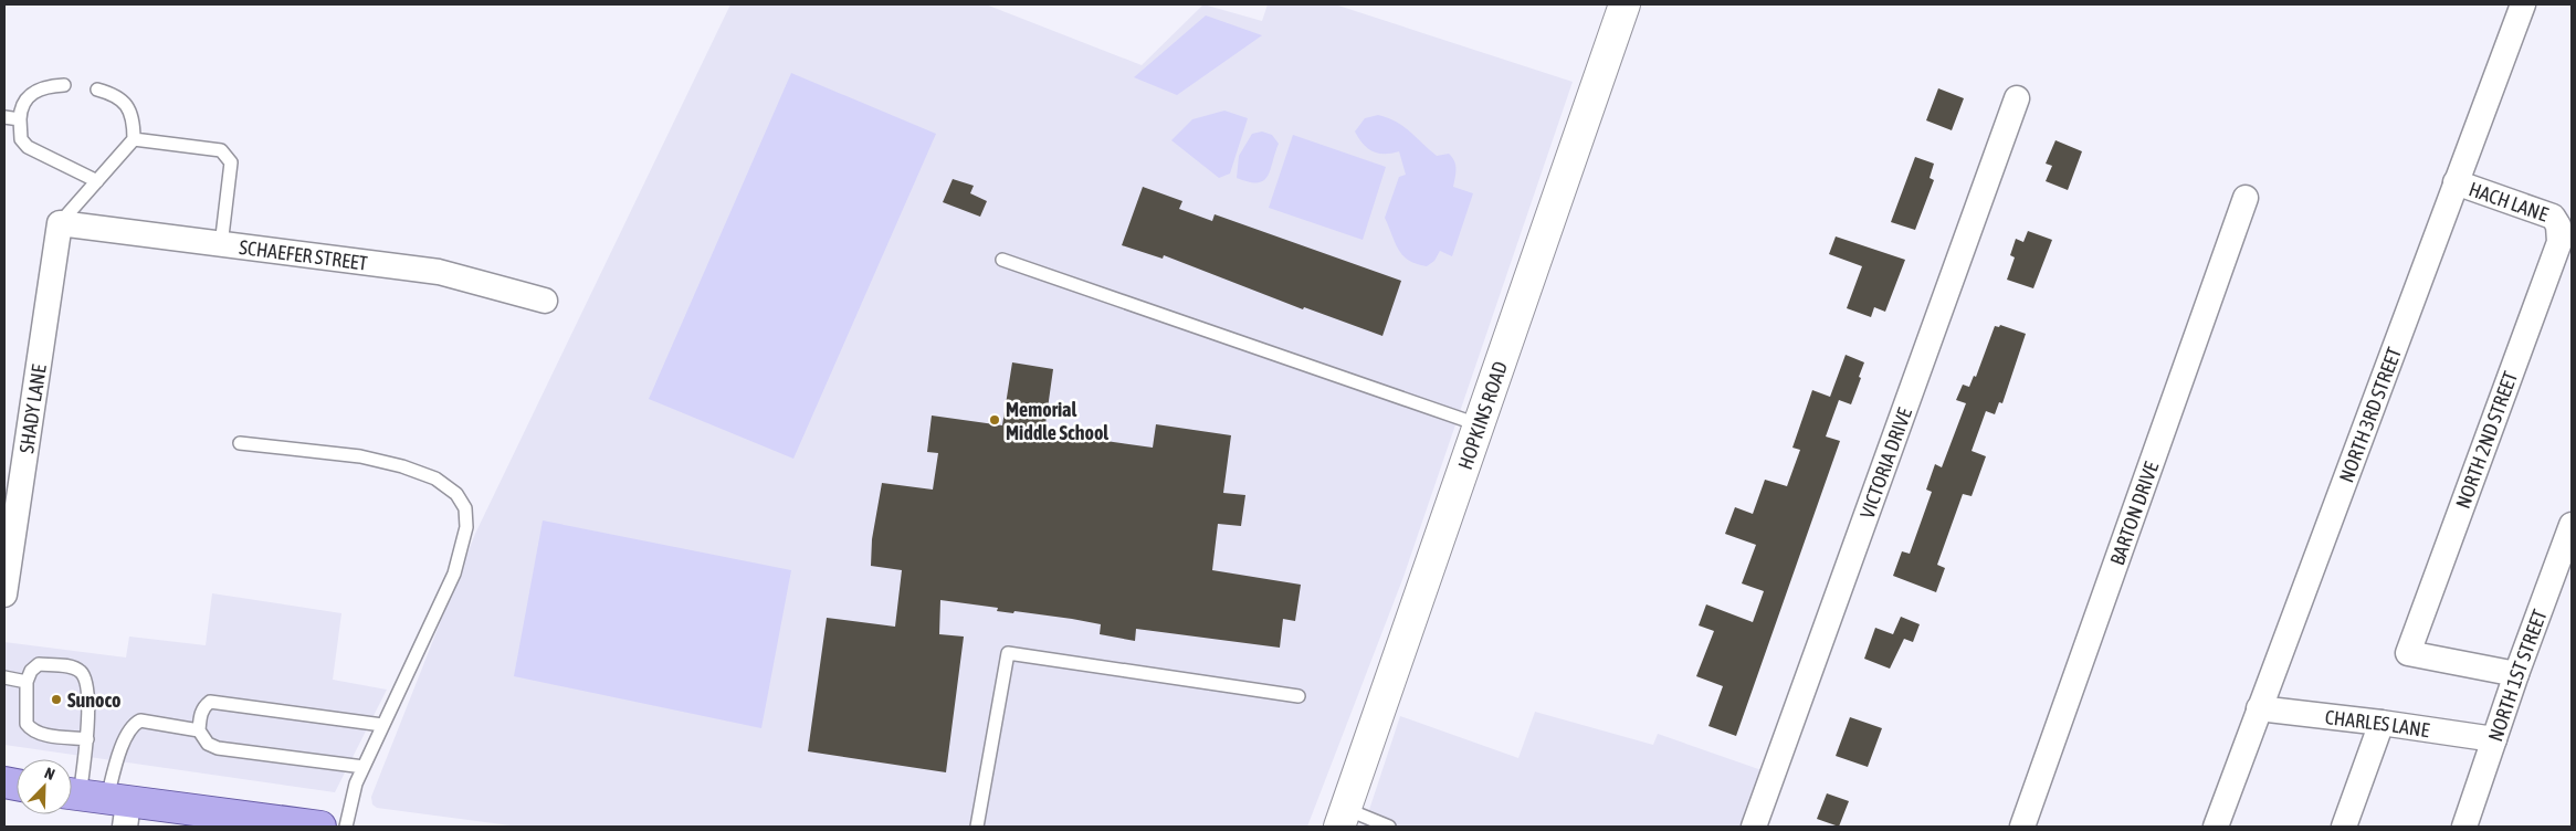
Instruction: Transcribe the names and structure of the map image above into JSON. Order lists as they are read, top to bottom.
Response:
{
  "streets": {
    "street": [
      "HACH LANE",
      "SCHAEFER STREET",
      "SHADY LANE",
      "HOPKINS ROAD",
      "NORTH 3RD STREET",
      "NORTH 2ND STREET",
      "VICTORIA DRIVE",
      "BARTON DRIVE",
      "NORTH 1ST STREET",
      "CHARLES LANE"
    ]
  },
  "crossings": [
    ["HACH LANE", "NORTH 3RD STREET"],
    ["HACH LANE", "NORTH 2ND STREET"],
    ["SCHAEFER STREET", "SHADY LANE"],
    ["NORTH 3RD STREET", "CHARLES LANE"],
    ["NORTH 2ND STREET", "NORTH 1ST STREET"],
    ["NORTH 1ST STREET", "CHARLES LANE"]
  ],
  "places": ["Memorial Middle School", "Sunoco"],
  "north": "top right"
}
